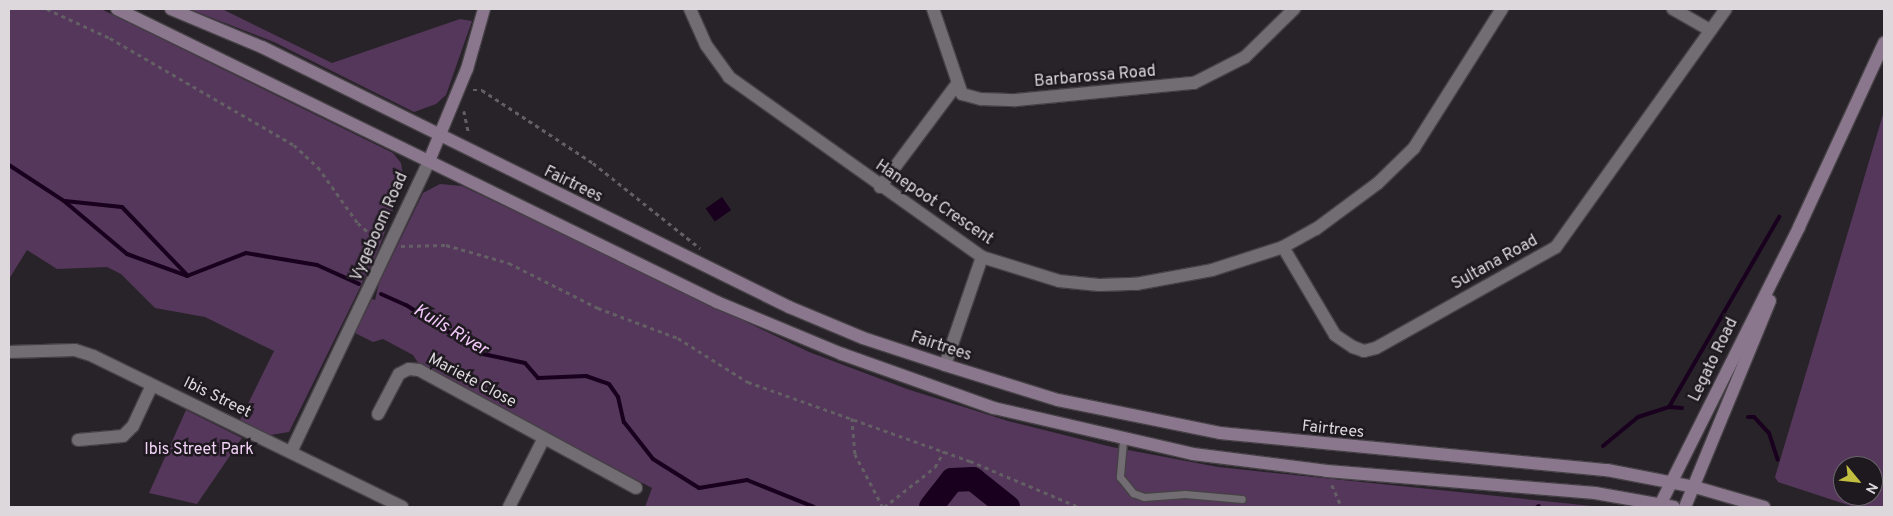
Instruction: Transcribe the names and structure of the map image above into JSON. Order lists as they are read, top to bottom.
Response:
{
  "streets": {
    "main road": ["Fairtrees", "Vygeboom Road", "Legato Road"],
    "street": [
      "Barbarossa Road",
      "Hanepoot Crescent",
      "Sultana Road",
      "Mariete Close",
      "Ibis Street"
    ]
  },
  "crossings": [
    ["Fairtrees", "Vygeboom Road"],
    ["Fairtrees", "Legato Road"],
    ["Hanepoot Crescent", "Sultana Road"],
    ["Vygeboom Road", "Ibis Street"]
  ],
  "water": ["Kuils River"],
  "parks": ["Ibis Street Park"],
  "north": "bottom right"
}
